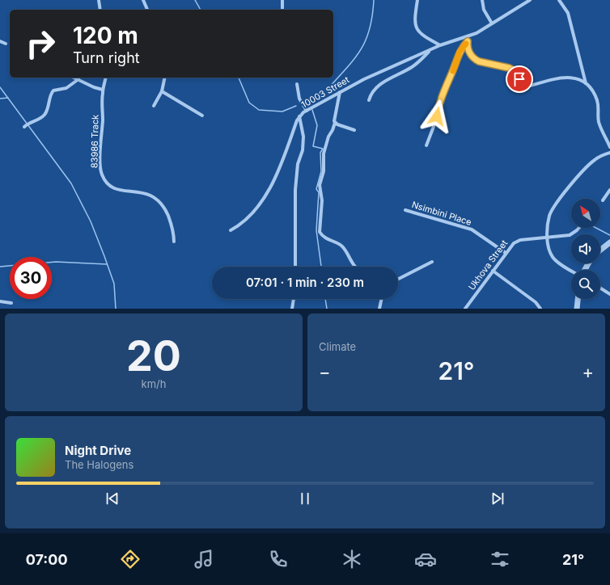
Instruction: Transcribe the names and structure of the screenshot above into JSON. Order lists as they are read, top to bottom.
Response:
{
  "streets": {
    "street": [
      "10003 Street",
      "83986 Track",
      "Nsimbini Place",
      "Ukhova Street"
    ]
  },
  "crossings": [
    ["Nsimbini Place", "Ukhova Street"]
  ],
  "north": "top left",
  "page": {
    "turn": ["120 m", "Turn right"],
    "limit": "30",
    "trip": "07:01 · 1 min · 230 m",
    "tile": [
      ["20", "km/h"],
      "Climate"
    ],
    "heat": ["−", "21°", "+"],
    "song": ["Night Drive", "The Halogens"],
    "tabs": ["07:00", "21°"]
  }
}
